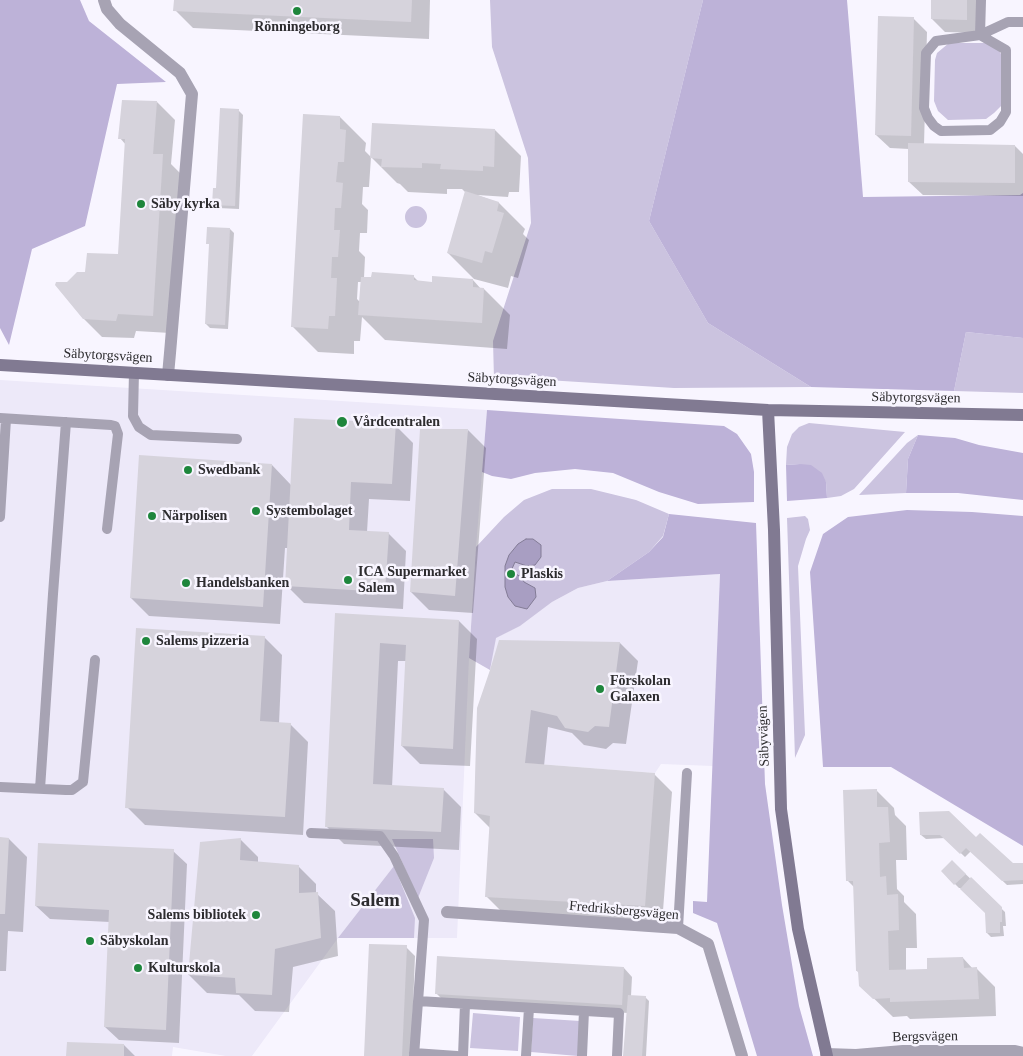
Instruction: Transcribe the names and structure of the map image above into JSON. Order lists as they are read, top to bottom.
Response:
{
  "streets": {
    "street": [
      "Säbytorgsvägen",
      "Säbyvägen",
      "Fredriksbergsvägen",
      "Bergsvägen"
    ]
  },
  "crossings": [
    ["Säbytorgsvägen", "Säbyvägen"],
    ["Säbyvägen", "Bergsvägen"]
  ],
  "districts": ["Salem"],
  "places": [
    "Rönningeborg",
    "Säby kyrka",
    "Vårdcentralen",
    "Swedbank",
    "Systembolaget",
    "Närpolisen",
    "Plaskis",
    "ICA Supermarket Salem",
    "Handelsbanken",
    "Salems pizzeria",
    "Förskolan Galaxen",
    "Salems bibliotek",
    "Säbyskolan",
    "Kulturskola"
  ]
}
